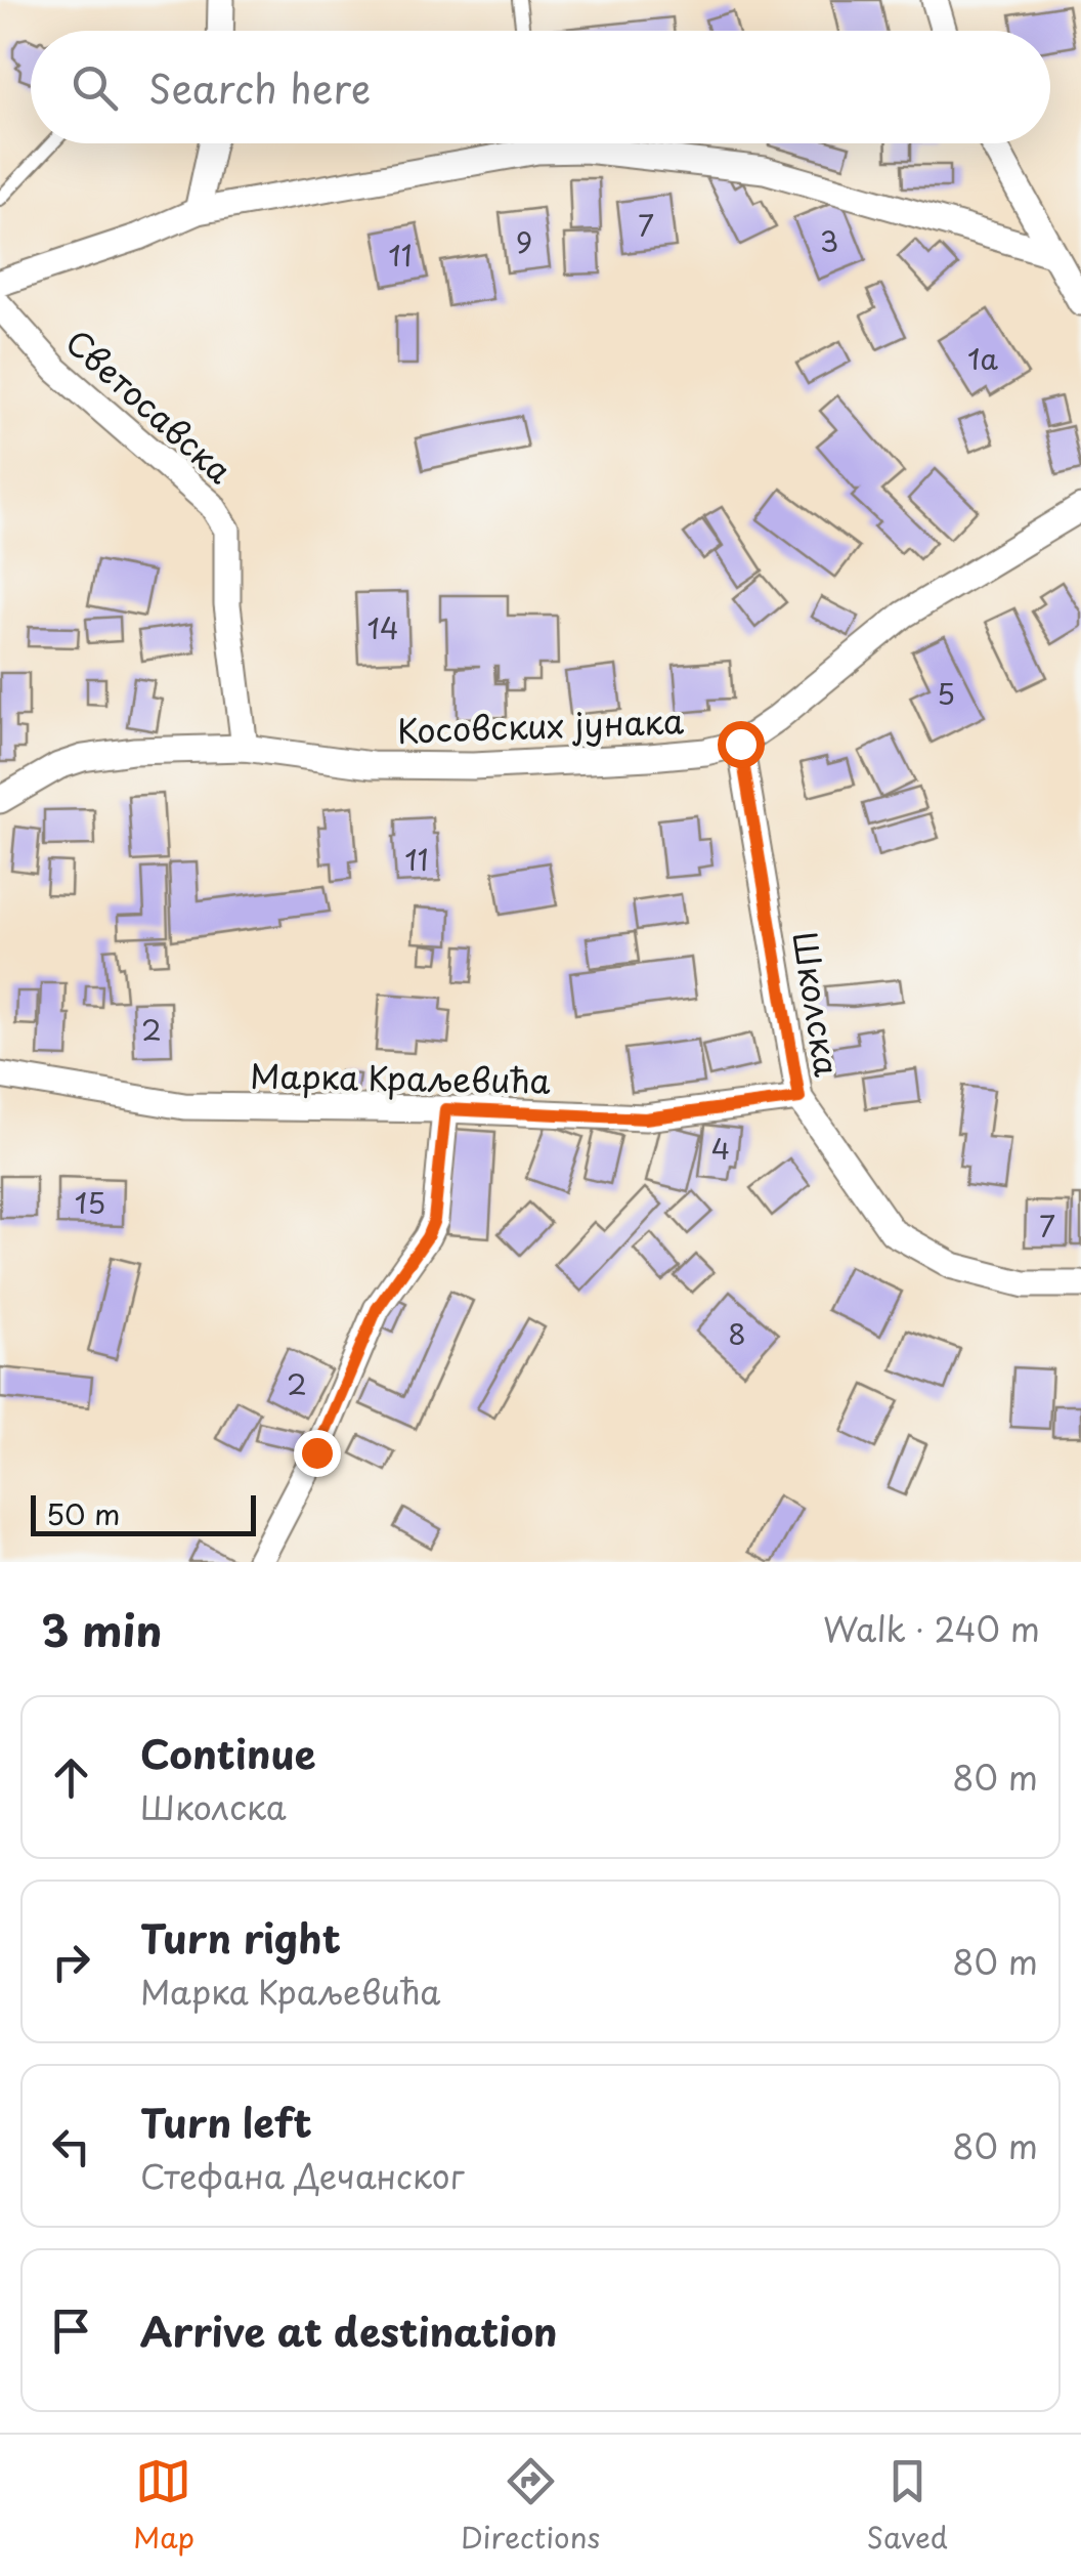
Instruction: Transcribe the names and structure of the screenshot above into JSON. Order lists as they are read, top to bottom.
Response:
{
  "streets": {
    "street": [
      "Светосавска",
      "Косовских јунака",
      "Школска",
      "Марка Краљевића"
    ]
  },
  "crossings": [
    ["Светосавска", "Косовских јунака"],
    ["Косовских јунака", "Школска"],
    ["Школска", "Марка Краљевића"]
  ],
  "house_numbers": [
    "7",
    "3",
    "9",
    "11",
    "1a",
    "14",
    "5",
    "11",
    "2",
    "4",
    "15",
    "7",
    "8",
    "2"
  ],
  "scale_bar": "50 m",
  "page": {
    "search": "Search here",
    "scale": "50 m",
    "heading": ["3 min", "Walk · 240 m"],
    "list": [
      ["Continue", "Школска", "80 m"],
      ["Turn right", "Марка Краљевића", "80 m"],
      ["Turn left", "Стефана Дечанског", "80 m"],
      "Arrive at destination"
    ],
    "nav": ["Map", "Directions", "Saved"]
  }
}
